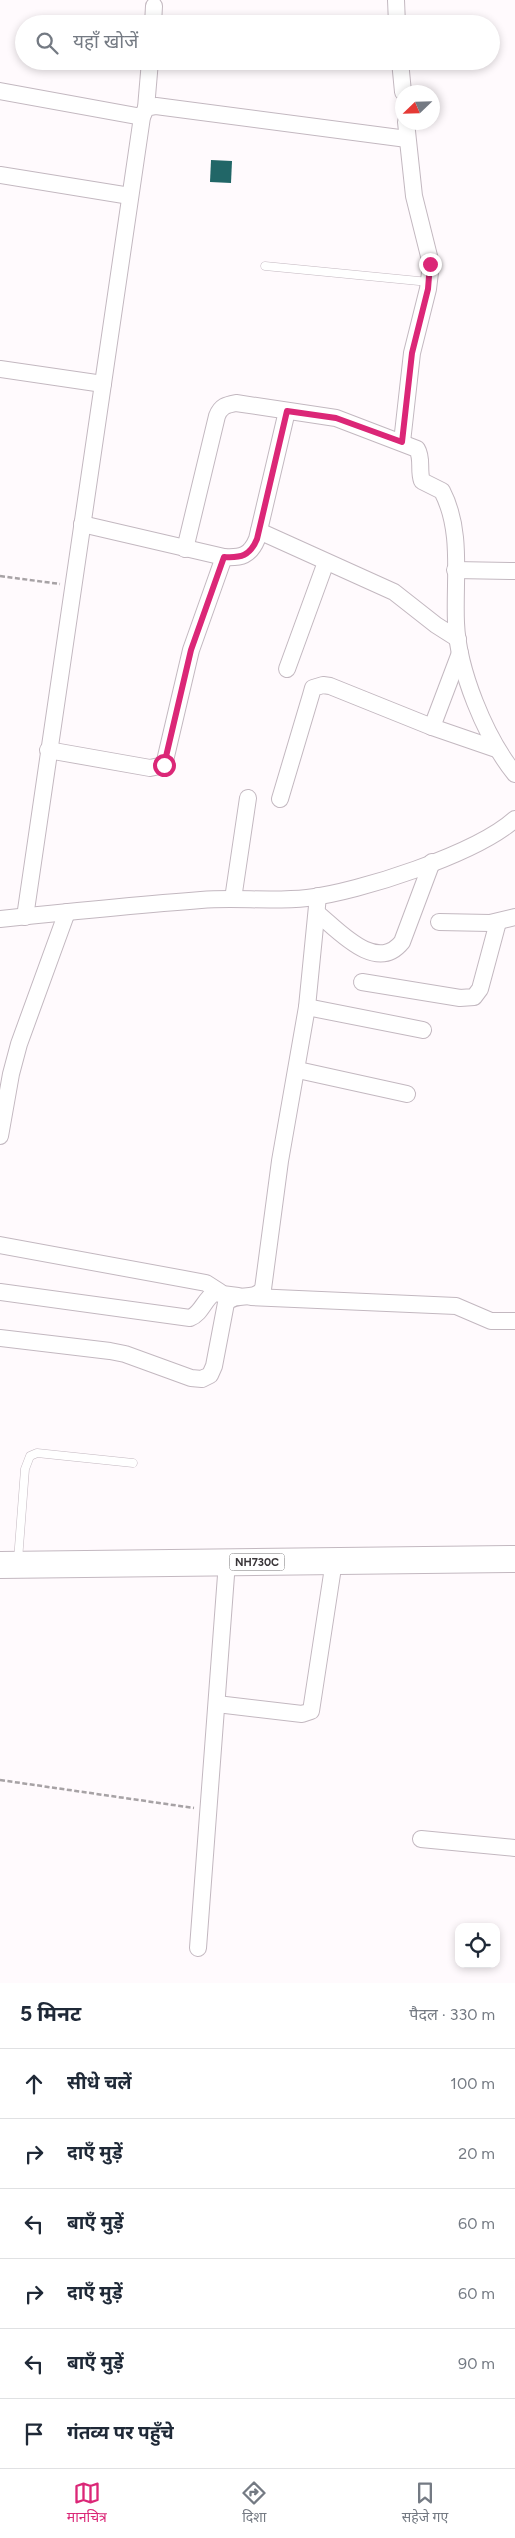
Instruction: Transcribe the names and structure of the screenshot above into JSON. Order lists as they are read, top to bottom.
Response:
{
  "streets": {
    "highway": ["NH730C"]
  },
  "north": "bottom left",
  "page": {
    "search": "यहाँ खोजें",
    "heading": ["5 मिनट", "पैदल · 330 m"],
    "list": [
      ["सीधे चलें", "100 m"],
      ["दाएँ मुड़ें", "20 m"],
      ["बाएँ मुड़ें", "60 m"],
      ["दाएँ मुड़ें", "60 m"],
      ["बाएँ मुड़ें", "90 m"],
      "गंतव्य पर पहुँचे"
    ],
    "nav": ["मानचित्र", "दिशा", "सहेजे गए"]
  }
}
